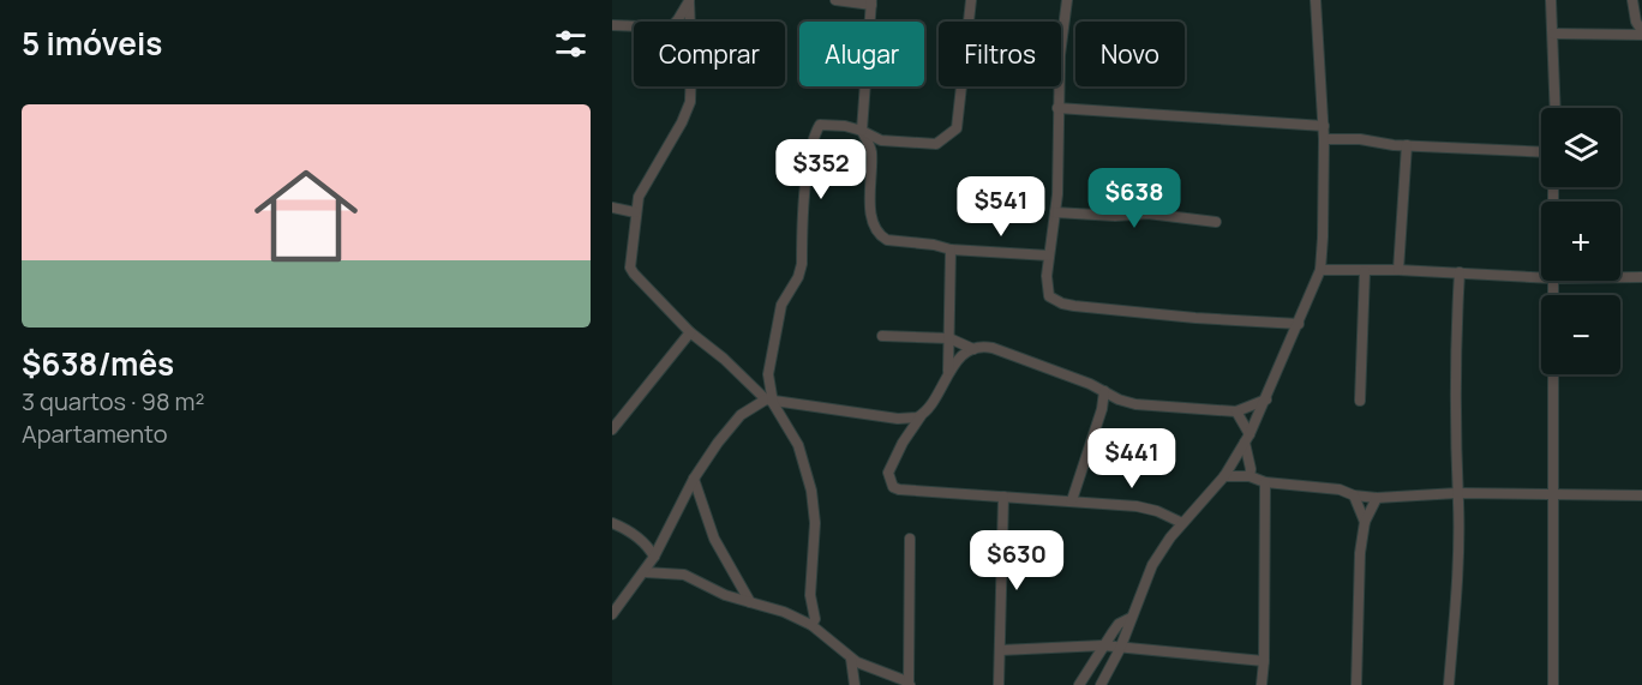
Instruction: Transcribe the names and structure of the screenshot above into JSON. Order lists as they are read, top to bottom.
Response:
{
  "page": {
    "heading": "5 imóveis",
    "chip": [
      "Comprar",
      "Alugar",
      "Filtros",
      "Novo"
    ],
    "list": [
      {
        "name": "$638/mês",
        "note": "3 quartos · 98 m² · Apartamento"
      }
    ],
    "map_buttons": ["+", "−"],
    "price": [
      "$352",
      "$638",
      "$541",
      "$441",
      "$630"
    ]
  }
}
